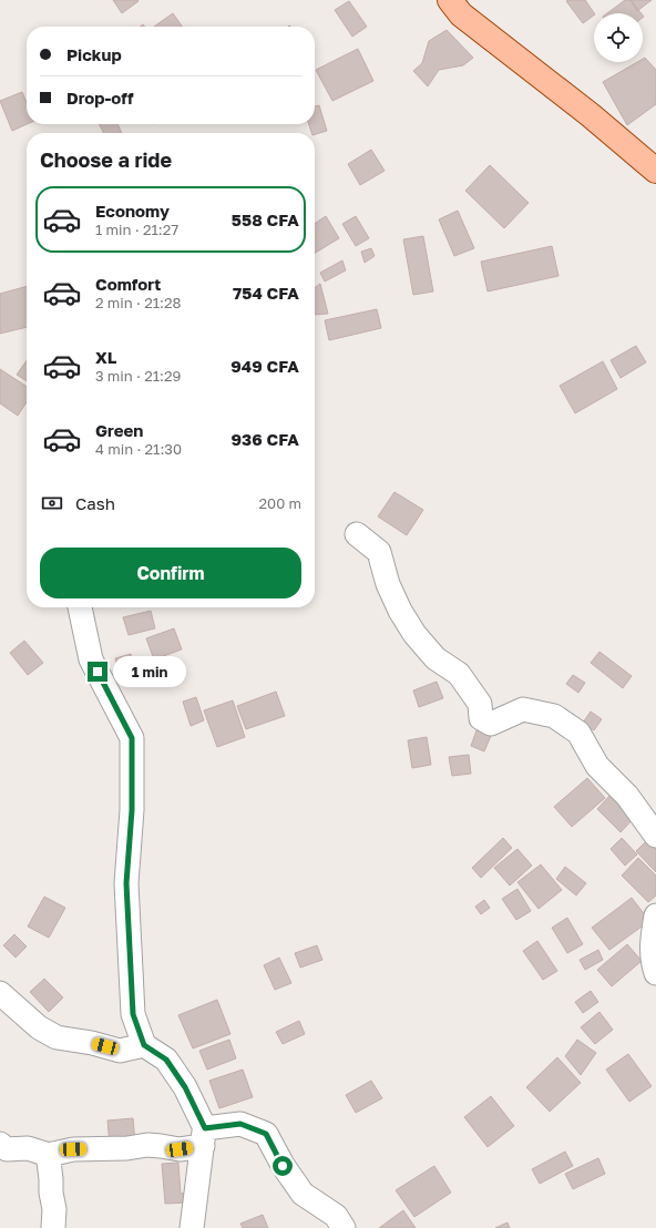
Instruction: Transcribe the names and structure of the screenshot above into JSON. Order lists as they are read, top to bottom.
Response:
{
  "page": {
    "banner": ["Pickup", "Drop-off"],
    "heading": "Choose a ride",
    "list": [
      {
        "name": "Economy",
        "note": "1 min · 21:27",
        "value": "558 CFA"
      },
      {
        "name": "Comfort",
        "note": "2 min · 21:28",
        "value": "754 CFA"
      },
      {
        "name": "XL",
        "note": "3 min · 21:29",
        "value": "949 CFA"
      },
      {
        "name": "Green",
        "note": "4 min · 21:30",
        "value": "936 CFA"
      }
    ],
    "pay": ["Cash", "200 m"],
    "buttons": "Confirm",
    "bubble": "1 min"
  }
}
